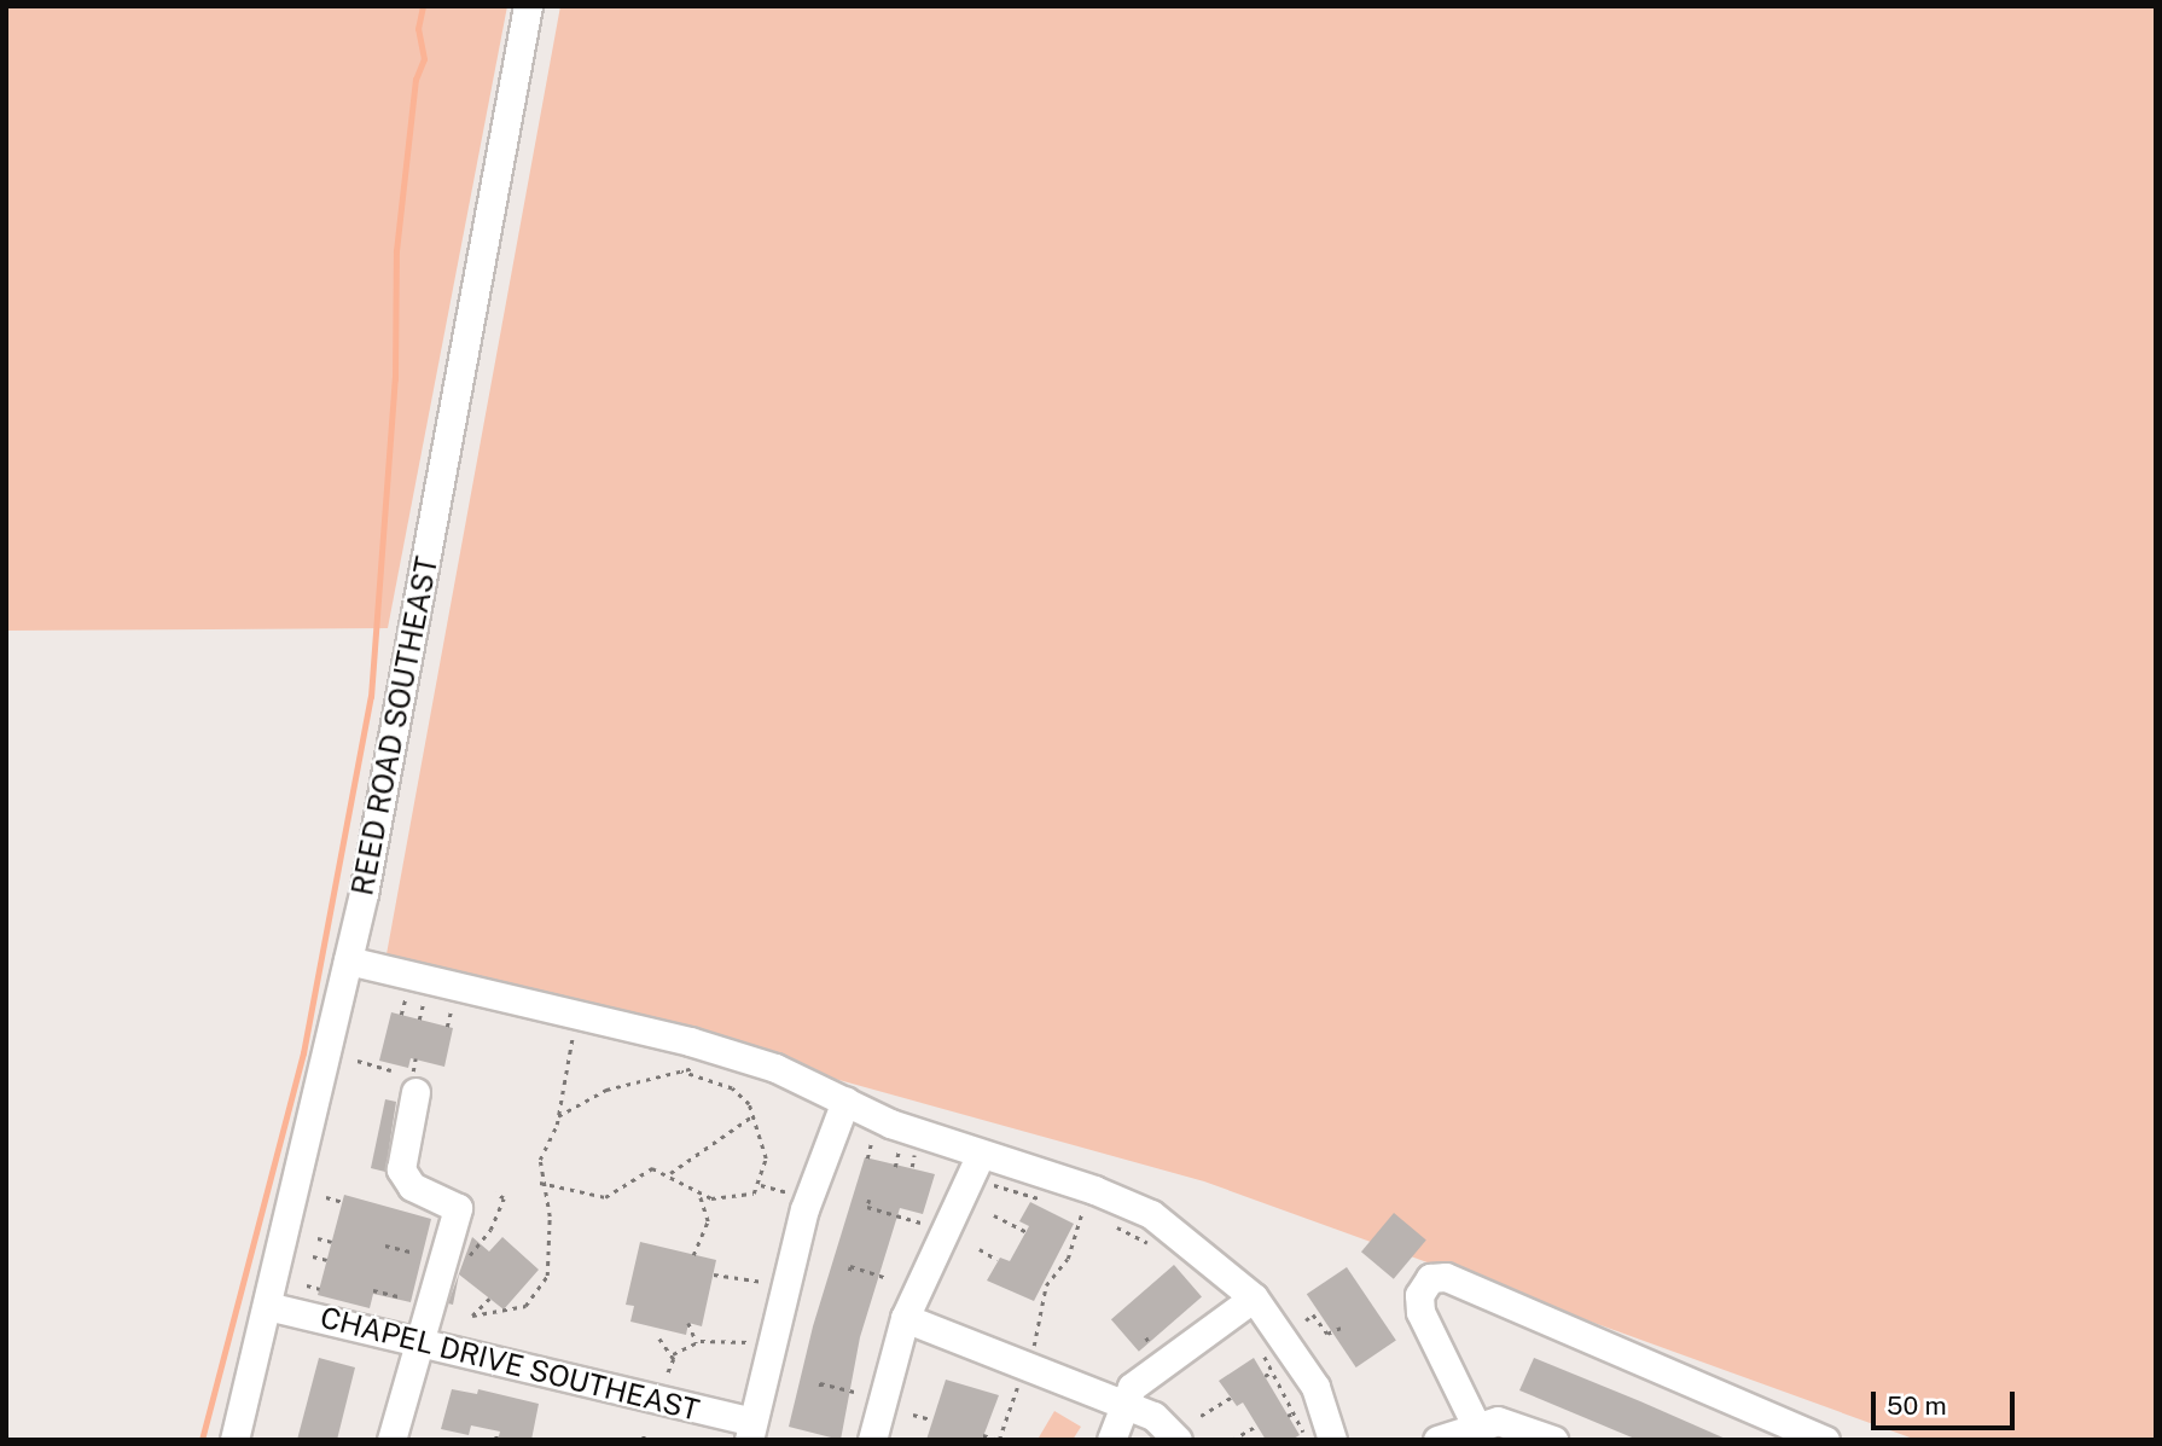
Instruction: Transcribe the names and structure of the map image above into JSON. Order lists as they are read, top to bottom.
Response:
{
  "streets": {
    "street": ["REED ROAD SOUTHEAST", "CHAPEL DRIVE SOUTHEAST"]
  },
  "crossings": [
    ["REED ROAD SOUTHEAST", "CHAPEL DRIVE SOUTHEAST"]
  ],
  "scale_bar": "50 m"
}
